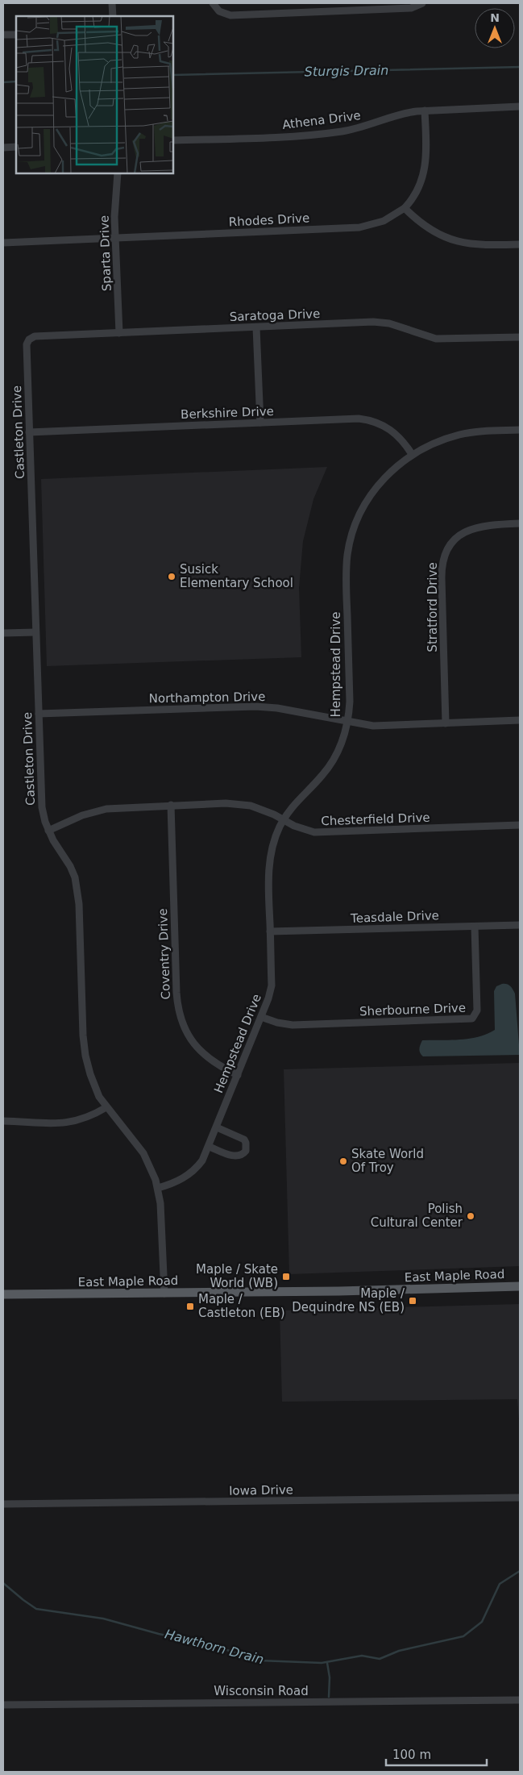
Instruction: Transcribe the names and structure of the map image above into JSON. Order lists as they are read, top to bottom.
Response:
{
  "streets": {
    "main road": ["East Maple Road"],
    "street": [
      "Athena Drive",
      "Rhodes Drive",
      "Sparta Drive",
      "Saratoga Drive",
      "Berkshire Drive",
      "Castleton Drive",
      "Stratford Drive",
      "Hempstead Drive",
      "Northampton Drive",
      "Chesterfield Drive",
      "Teasdale Drive",
      "Coventry Drive",
      "Sherbourne Drive",
      "Iowa Drive",
      "Wisconsin Road"
    ]
  },
  "crossings": [
    ["Athena Drive", "Rhodes Drive"],
    ["Rhodes Drive", "Sparta Drive"],
    ["Sparta Drive", "Saratoga Drive"],
    ["Saratoga Drive", "Castleton Drive"],
    ["Berkshire Drive", "Castleton Drive"],
    ["Berkshire Drive", "Hempstead Drive"],
    ["Castleton Drive", "Hempstead Drive"],
    ["Castleton Drive", "Northampton Drive"],
    ["Castleton Drive", "Chesterfield Drive"],
    ["Castleton Drive", "East Maple Road"],
    ["Stratford Drive", "Northampton Drive"],
    ["Hempstead Drive", "Northampton Drive"],
    ["Hempstead Drive", "Chesterfield Drive"],
    ["Hempstead Drive", "Teasdale Drive"],
    ["Hempstead Drive", "Coventry Drive"],
    ["Hempstead Drive", "Sherbourne Drive"],
    ["Chesterfield Drive", "Coventry Drive"],
    ["Teasdale Drive", "Sherbourne Drive"]
  ],
  "water": ["Sturgis Drain", "Hawthorn Drain"],
  "places": {
    "other": ["Susick Elementary School", "Skate World Of Troy", "Polish Cultural Center"],
    "transit": ["Maple / Skate World (WB)", "Maple / Dequindre NS (EB)", "Maple / Castleton (EB)"]
  },
  "scale_bar": "100 m",
  "north": "top"
}
